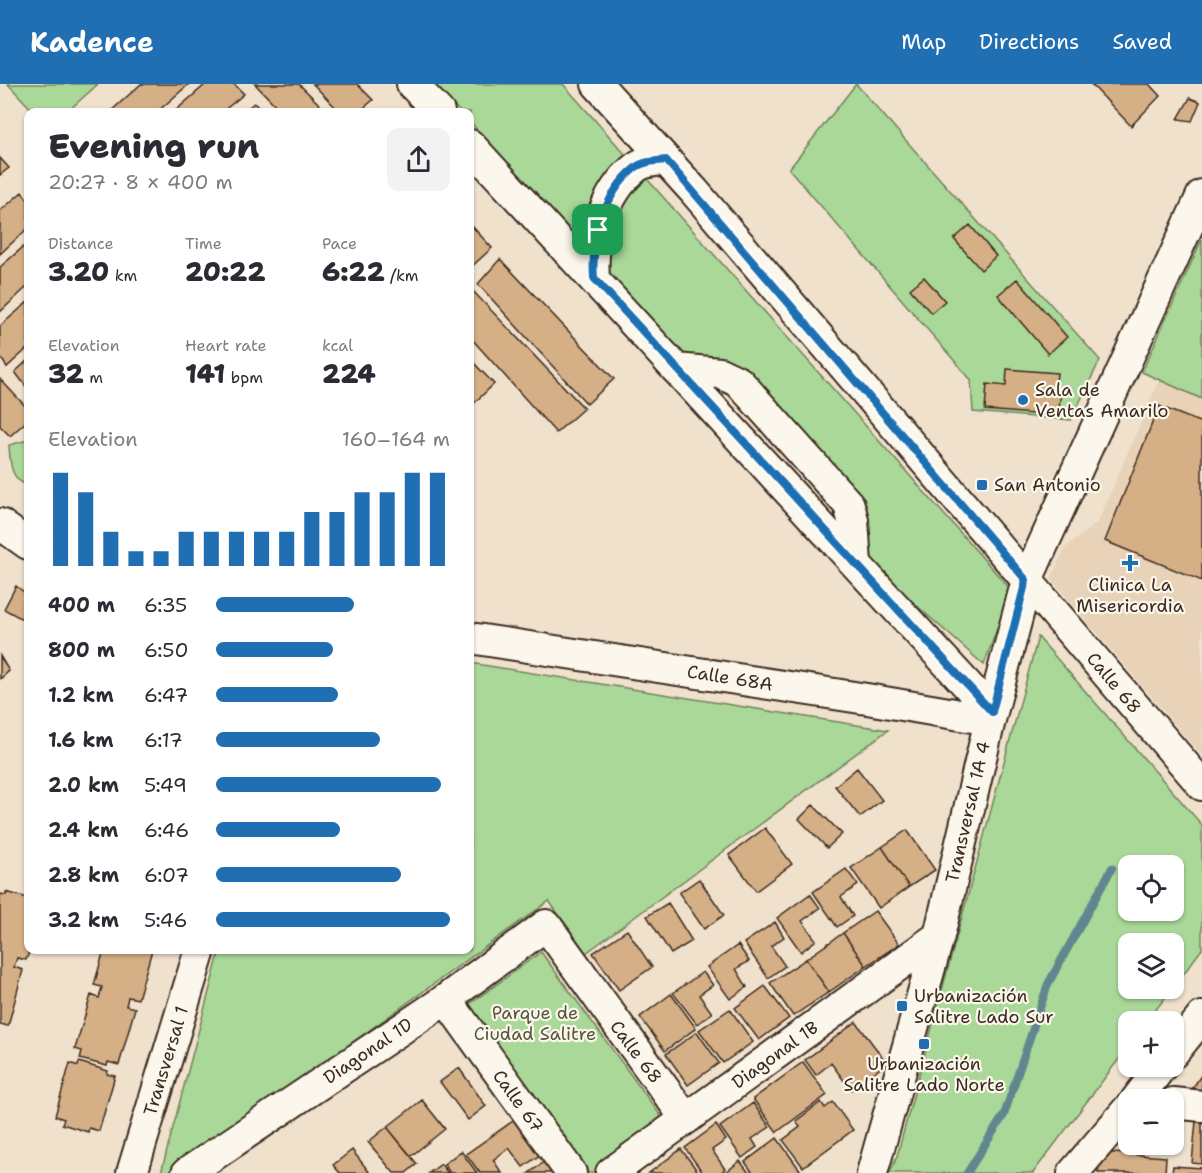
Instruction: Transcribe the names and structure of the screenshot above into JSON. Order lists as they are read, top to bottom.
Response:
{
  "streets": {
    "street": [
      "Calle 68A",
      "Calle 68",
      "Transversal 1A 4",
      "Diagonal 1D",
      "Diagonal 1B",
      "Transversal 1",
      "Calle 67"
    ]
  },
  "crossings": [
    ["Calle 68A", "Transversal 1A 4"],
    ["Calle 68", "Transversal 1A 4"],
    ["Calle 68", "Diagonal 1D"],
    ["Calle 68", "Diagonal 1B"],
    ["Transversal 1A 4", "Diagonal 1B"],
    ["Diagonal 1D", "Calle 67"]
  ],
  "parks": ["Parque de Ciudad Salitre"],
  "places": {
    "other": ["Sala de Ventas Amarilo"],
    "transit": ["San Antonio", "Urbanización Salitre Lado Sur", "Urbanización Salitre Lado Norte"],
    "health": ["Clinica La Misericordia"]
  },
  "page": {
    "header": "Kadence",
    "nav": ["Map", "Directions", "Saved"],
    "heading": ["Evening run", "20:27 · 8 × 400 m"],
    "stats": [
      ["Distance", "3.20 km"],
      ["Time", "20:22"],
      ["Pace", "6:22 /km"],
      ["Elevation", "32 m"],
      ["Heart rate", "141 bpm"],
      ["kcal", "224"]
    ],
    "chart": ["Elevation", "160–164 m"],
    "list": [
      {
        "name": "400 m",
        "note": "6:35"
      },
      {
        "name": "800 m",
        "note": "6:50"
      },
      {
        "name": "1.2 km",
        "note": "6:47"
      },
      {
        "name": "1.6 km",
        "note": "6:17"
      },
      {
        "name": "2.0 km",
        "note": "5:49"
      },
      {
        "name": "2.4 km",
        "note": "6:46"
      },
      {
        "name": "2.8 km",
        "note": "6:07"
      },
      {
        "name": "3.2 km",
        "note": "5:46"
      }
    ],
    "map_buttons": ["+", "−"]
  }
}
